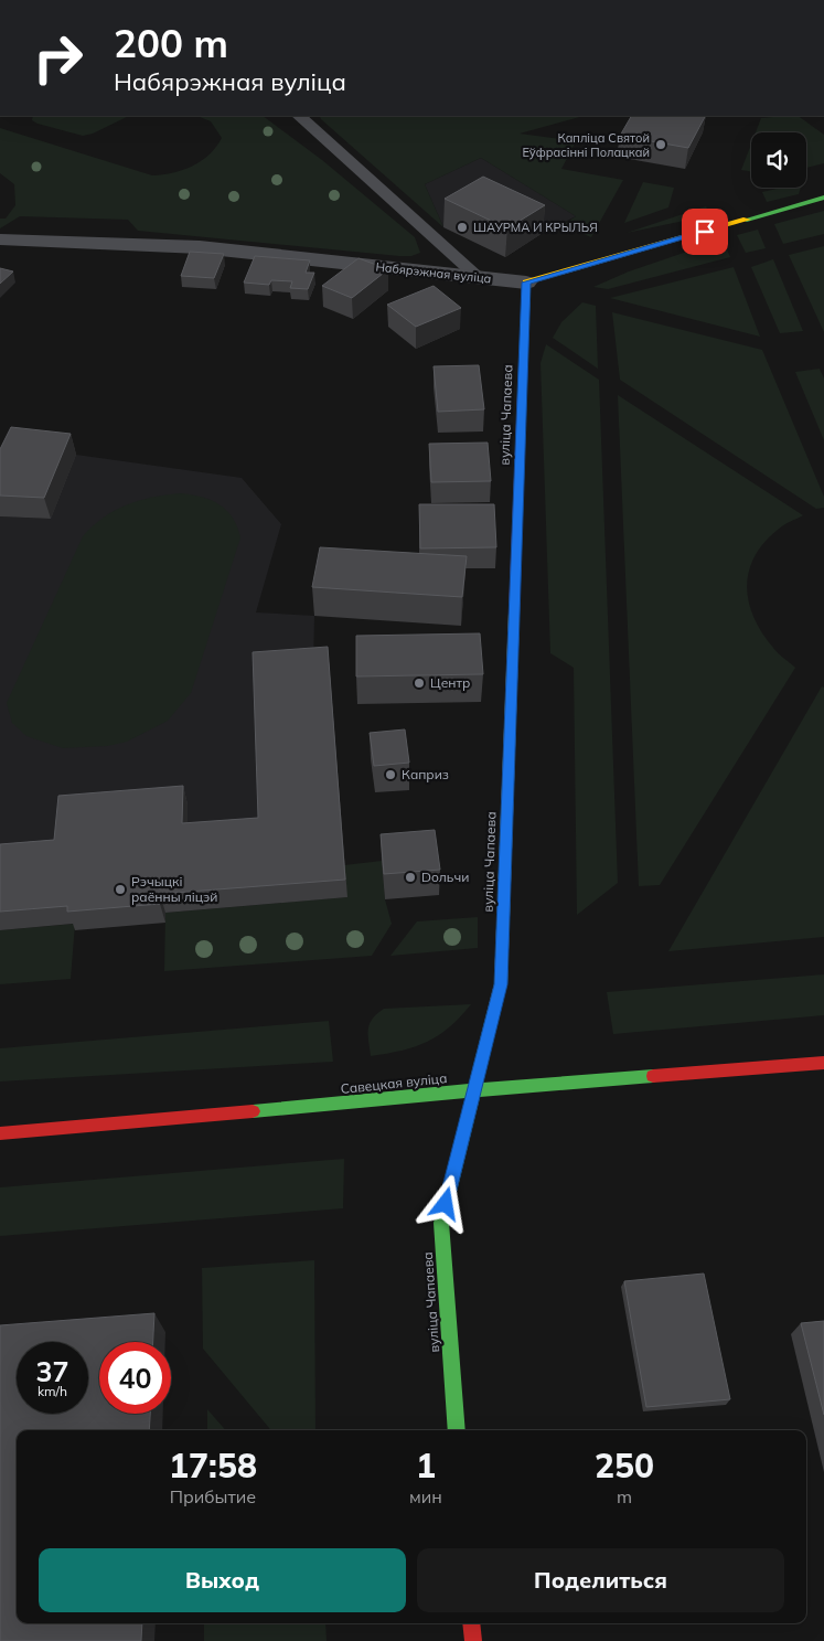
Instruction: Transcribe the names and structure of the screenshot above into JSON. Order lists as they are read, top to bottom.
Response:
{
  "streets": {
    "street": ["Набярэжная вуліца", "вуліца Чапаева", "Савецкая вуліца"]
  },
  "crossings": [
    ["Набярэжная вуліца", "вуліца Чапаева"],
    ["вуліца Чапаева", "Савецкая вуліца"]
  ],
  "places": [
    "Капліца Святой Еўфрасінні Полацкай",
    "ШАУРМА И КРЫЛЬЯ",
    "Центр",
    "Каприз",
    "Doльчи",
    "Рэчыцкі раённы ліцэй"
  ],
  "page": {
    "turn": ["200 m", "Набярэжная вуліца"],
    "speed": "37 km/h",
    "limit": "40",
    "eta": [
      "17:58",
      "Прибытие",
      "1",
      "мин",
      "250",
      "m"
    ],
    "buttons": ["Выход", "Поделиться"]
  }
}
